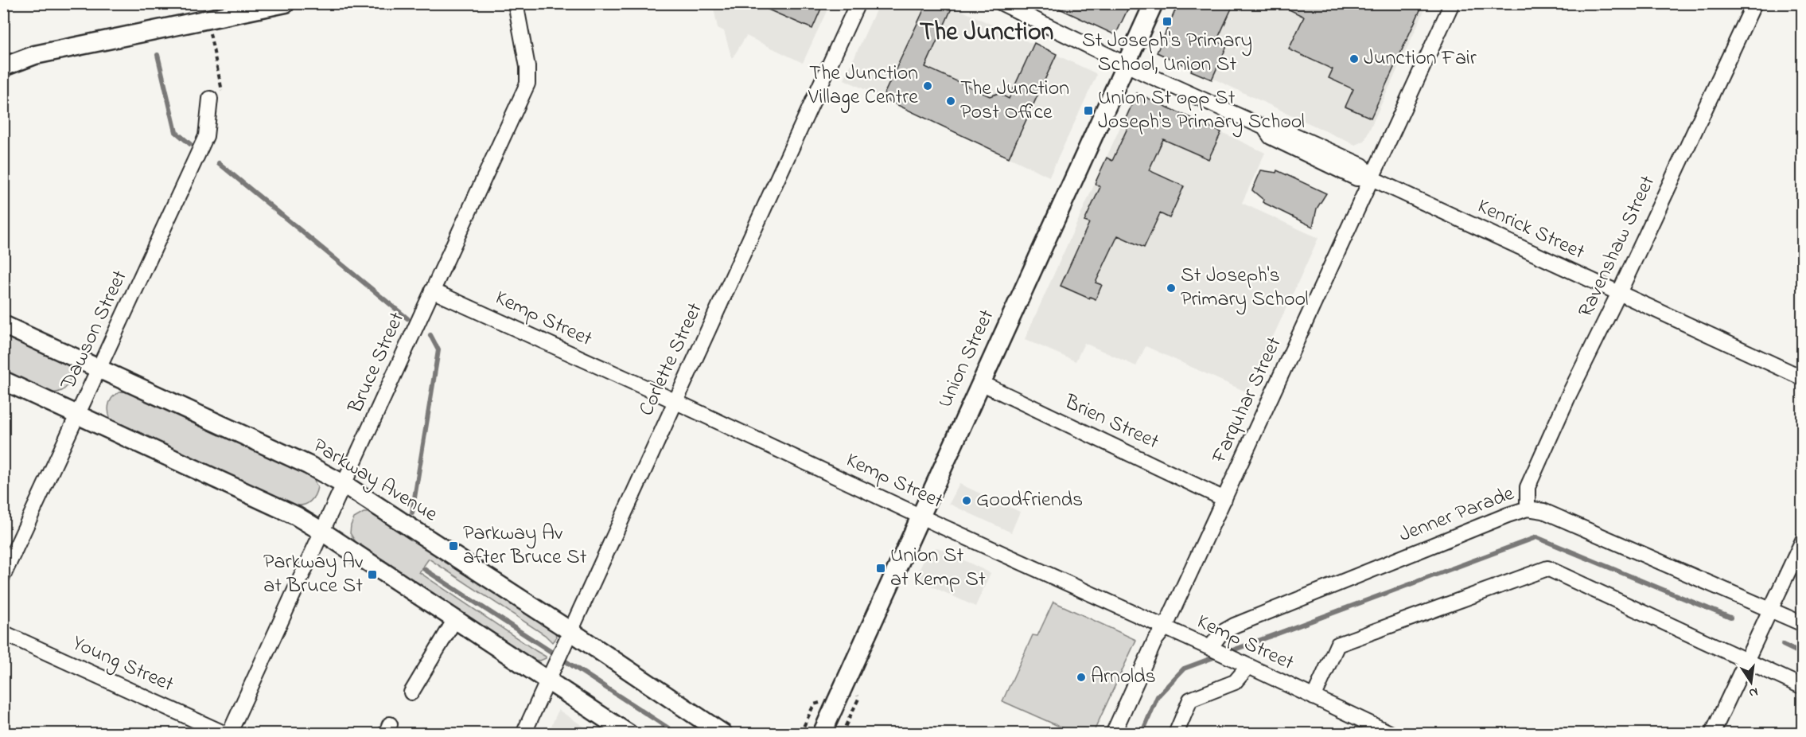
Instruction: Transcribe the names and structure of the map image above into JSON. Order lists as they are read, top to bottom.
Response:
{
  "streets": {
    "main road": ["Union Street", "Parkway Avenue"],
    "street": [
      "Kenrick Street",
      "Ravenshaw Street",
      "Kemp Street",
      "Dawson Street",
      "Corlette Street",
      "Bruce Street",
      "Farquhar Street",
      "Brien Street",
      "Jenner Parade",
      "Young Street"
    ]
  },
  "crossings": [
    ["Kenrick Street", "Ravenshaw Street"],
    ["Kenrick Street", "Union Street"],
    ["Kenrick Street", "Farquhar Street"],
    ["Ravenshaw Street", "Jenner Parade"],
    ["Kemp Street", "Union Street"],
    ["Kemp Street", "Corlette Street"],
    ["Kemp Street", "Bruce Street"],
    ["Kemp Street", "Farquhar Street"],
    ["Kemp Street", "Jenner Parade"],
    ["Dawson Street", "Parkway Avenue"],
    ["Union Street", "Brien Street"],
    ["Corlette Street", "Parkway Avenue"],
    ["Bruce Street", "Parkway Avenue"],
    ["Bruce Street", "Young Street"],
    ["Farquhar Street", "Brien Street"]
  ],
  "districts": ["The Junction"],
  "places": {
    "transit": [
      "St Joseph's Primary School, Union St",
      "Union St opp St Joseph's Primary School",
      "Parkway Av after Bruce St",
      "Union St at Kemp St",
      "Parkway Av at Bruce St"
    ],
    "other": [
      "Junction Fair",
      "The Junction Village Centre",
      "The Junction Post Office",
      "St Joseph's Primary School",
      "Goodfriends",
      "Arnolds"
    ]
  },
  "north": "bottom"
}
